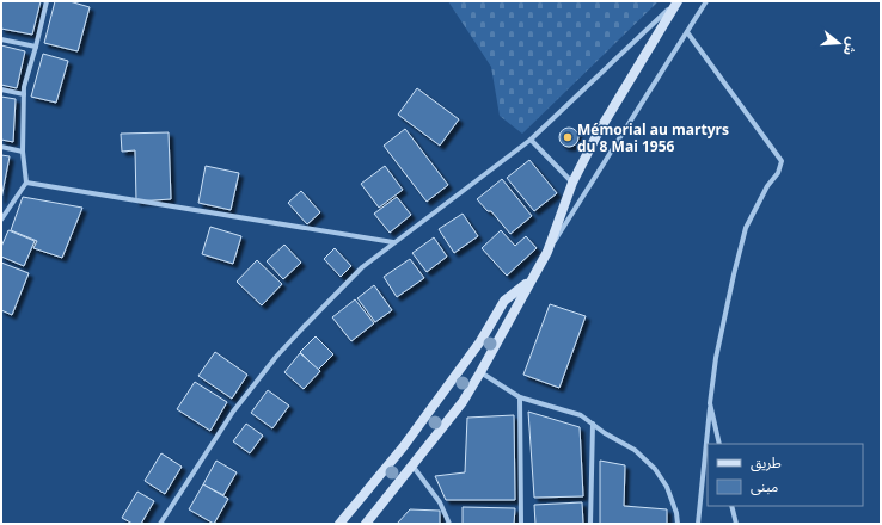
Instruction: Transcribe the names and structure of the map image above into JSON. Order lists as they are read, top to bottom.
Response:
{
  "places": ["Mémorial au martyrs du 8 Mai 1956"],
  "legend": ["طريق", "مبنى"],
  "north": "right"
}
